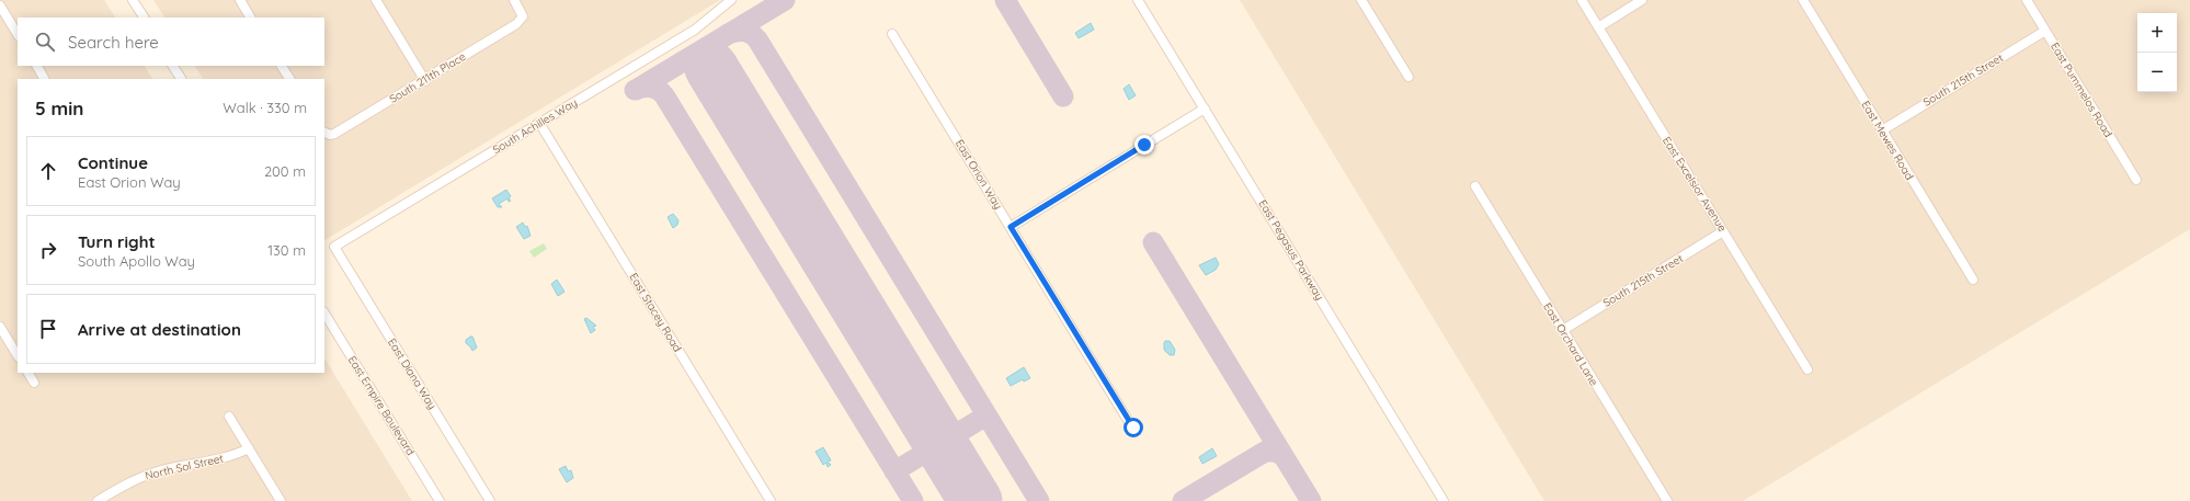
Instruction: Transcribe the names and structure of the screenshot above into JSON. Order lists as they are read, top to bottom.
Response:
{
  "streets": {
    "street": [
      "South 211th Place",
      "South 215th Street",
      "East Pummelos Road",
      "South Achilles Way",
      "East Mewes Road",
      "East Orion Way",
      "East Excelsior Avenue",
      "East Pegasus Parkway",
      "East Stacey Road",
      "East Orchard Lane",
      "East Diana Way",
      "East Empire Boulevard",
      "North Sol Street"
    ]
  },
  "crossings": [
    ["South 215th Street", "East Pummelos Road"],
    ["South 215th Street", "East Mewes Road"],
    ["South 215th Street", "East Excelsior Avenue"],
    ["South 215th Street", "East Orchard Lane"],
    ["South Achilles Way", "East Stacey Road"],
    ["South Achilles Way", "East Diana Way"]
  ],
  "page": {
    "map_buttons": ["+", "−"],
    "search": "Search here",
    "heading": ["5 min", "Walk · 330 m"],
    "list": [
      ["Continue", "East Orion Way", "200 m"],
      ["Turn right", "South Apollo Way", "130 m"],
      "Arrive at destination"
    ]
  }
}
